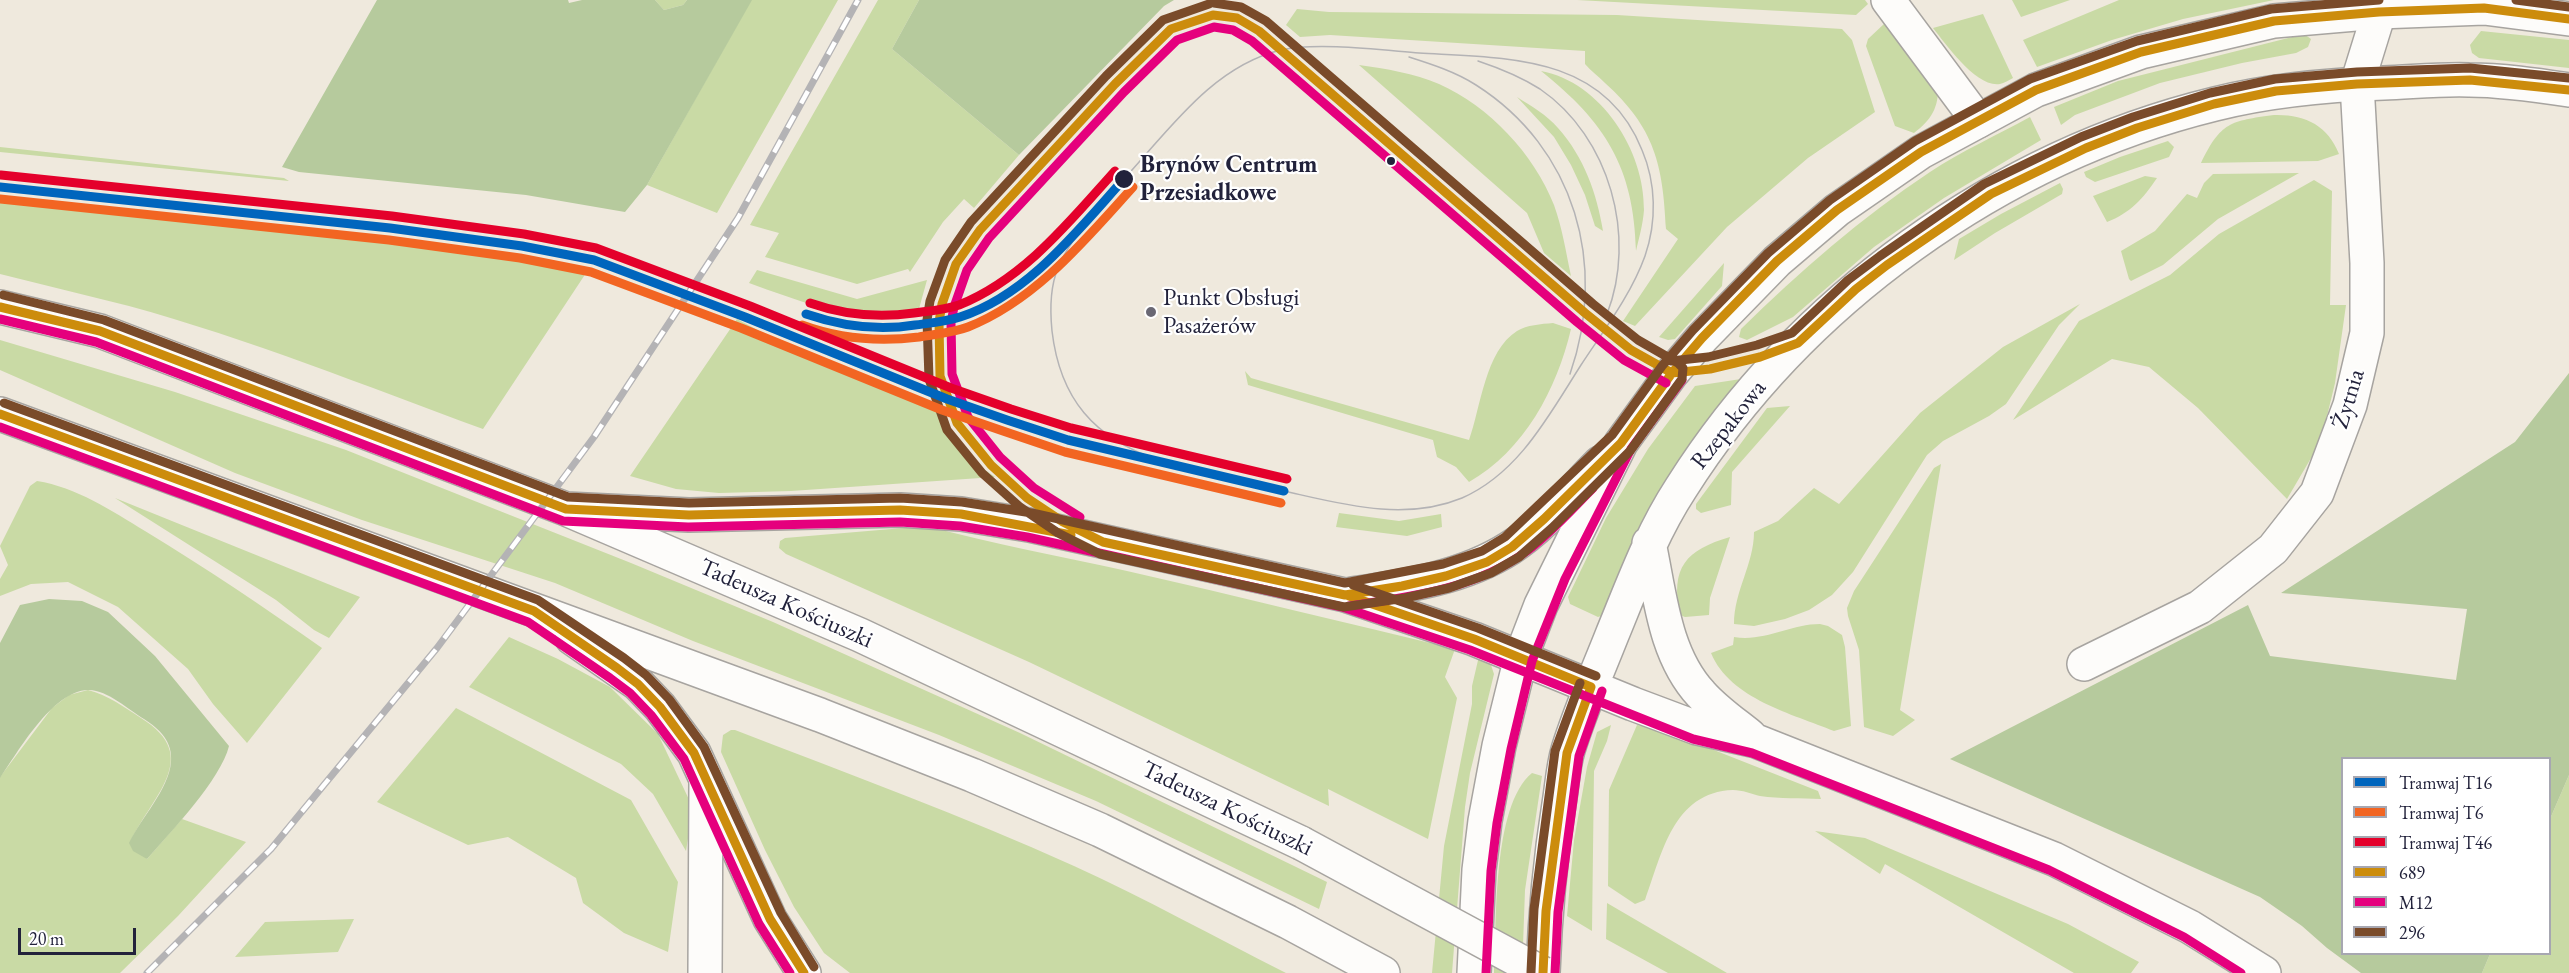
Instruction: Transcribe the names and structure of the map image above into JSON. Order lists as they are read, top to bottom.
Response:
{
  "streets": {
    "street": ["Żytnia", "Rzepakowa", "Tadeusza Kościuszki"]
  },
  "crossings": [
    ["Żytnia", "Rzepakowa"],
    ["Rzepakowa", "Tadeusza Kościuszki"]
  ],
  "places": ["Brynów Centrum Przesiadkowe", "Punkt Obsługi Pasażerów"],
  "lines": [
    "transit line 296",
    "transit line 689",
    "transit line M12",
    "tram line T46",
    "tram line T16",
    "tram line T6"
  ],
  "legend": [
    "Tramwaj T16",
    "Tramwaj T6",
    "Tramwaj T46",
    "689",
    "M12",
    "296"
  ],
  "scale_bar": "20 m"
}
